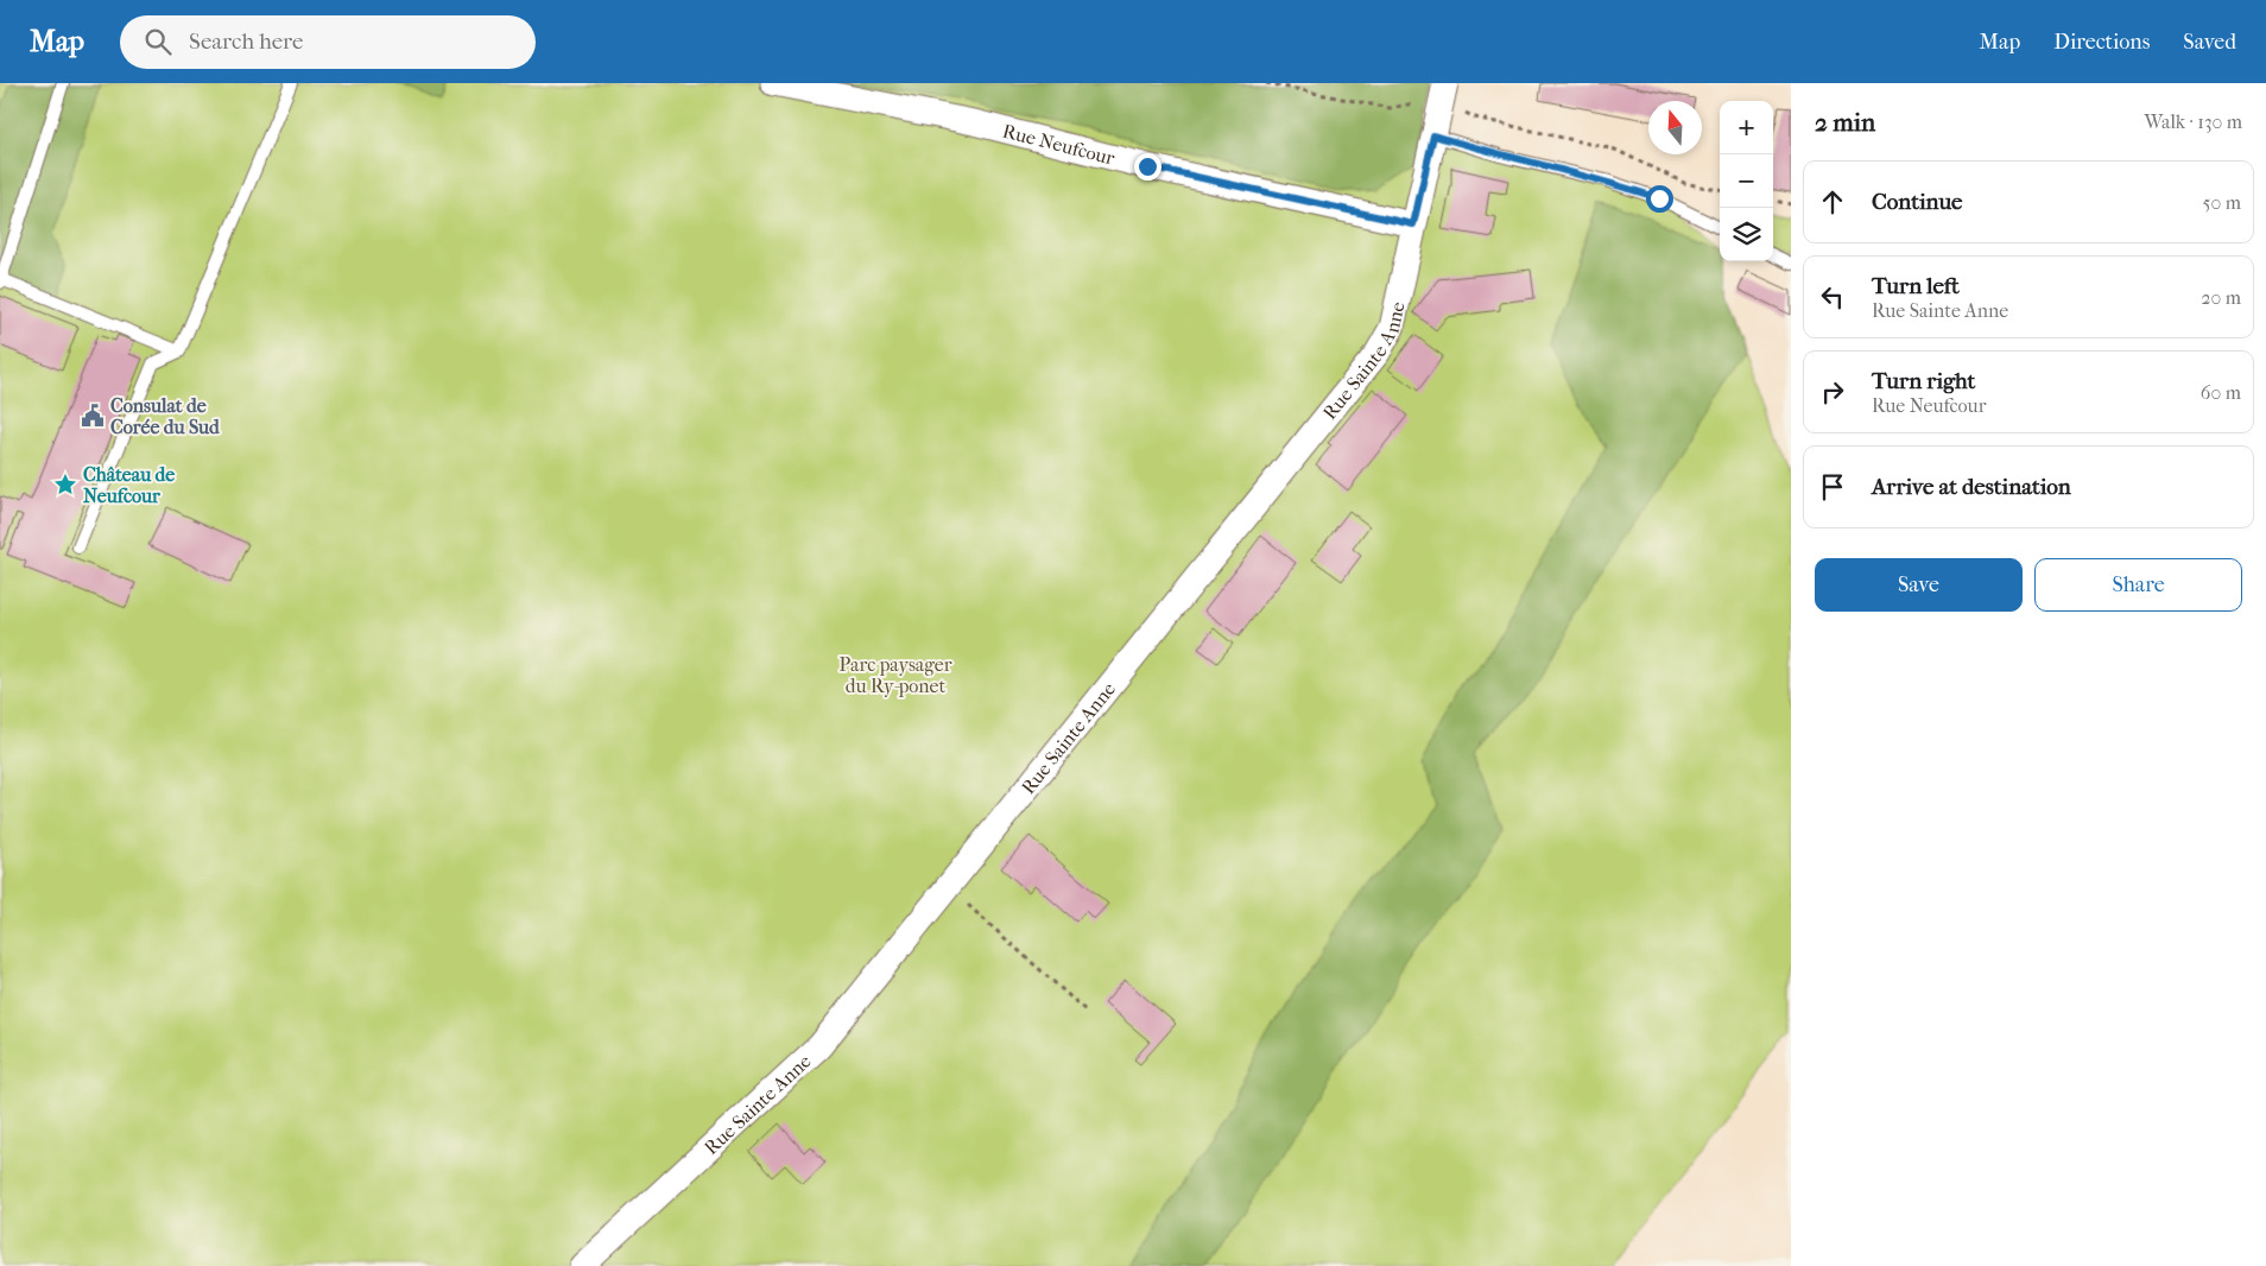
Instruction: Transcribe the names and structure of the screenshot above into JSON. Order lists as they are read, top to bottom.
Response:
{
  "streets": {
    "street": ["Rue Neufcour", "Rue Sainte Anne"]
  },
  "crossings": [
    ["Rue Neufcour", "Rue Sainte Anne"]
  ],
  "parks": ["Parc paysager du Ry-ponet"],
  "places": {
    "public building": ["Consulat de Corée du Sud"],
    "place": ["Château de Neufcour"]
  },
  "north": "top",
  "page": {
    "header": "Map",
    "search": "Search here",
    "nav": ["Map", "Directions", "Saved"],
    "heading": ["2 min", "Walk · 130 m"],
    "map_buttons": ["+", "−"],
    "list": [
      ["Continue", "50 m"],
      ["Turn left", "Rue Sainte Anne", "20 m"],
      ["Turn right", "Rue Neufcour", "60 m"],
      "Arrive at destination"
    ],
    "buttons": ["Save", "Share"]
  }
}
